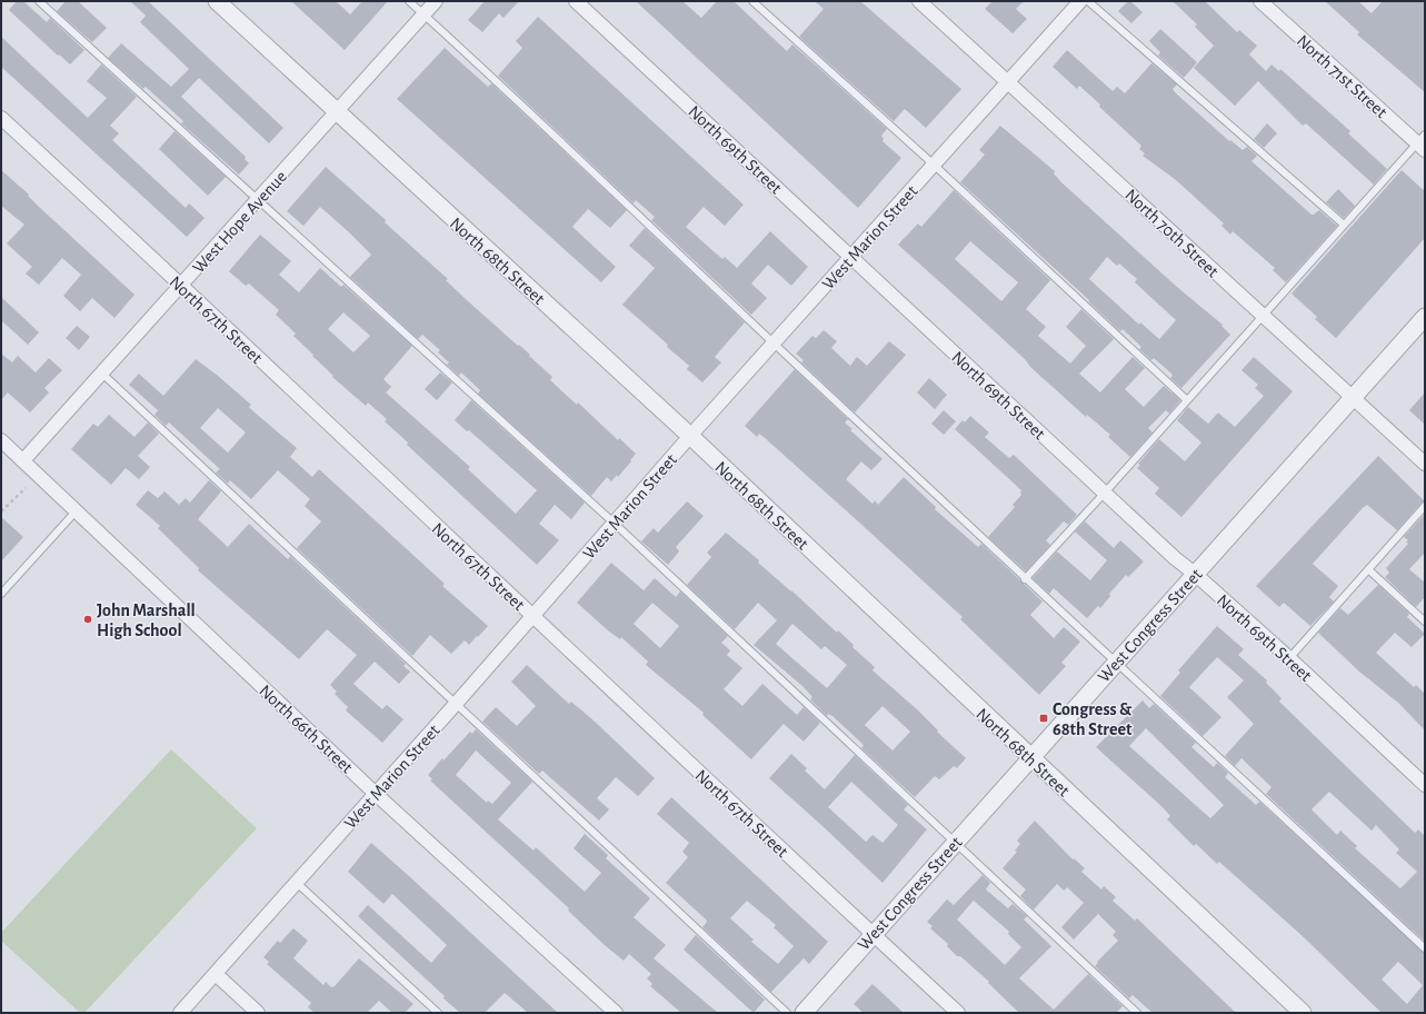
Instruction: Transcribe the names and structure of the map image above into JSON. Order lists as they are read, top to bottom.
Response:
{
  "streets": {
    "street": [
      "North 71st Street",
      "North 69th Street",
      "West Hope Avenue",
      "North 70th Street",
      "West Marion Street",
      "North 68th Street",
      "North 67th Street",
      "West Congress Street",
      "North 66th Street"
    ]
  },
  "crossings": [
    ["North 69th Street", "West Marion Street"],
    ["North 69th Street", "West Congress Street"],
    ["West Hope Avenue", "North 68th Street"],
    ["West Hope Avenue", "North 67th Street"],
    ["West Hope Avenue", "North 66th Street"],
    ["North 70th Street", "West Marion Street"],
    ["North 70th Street", "West Congress Street"],
    ["West Marion Street", "North 68th Street"],
    ["West Marion Street", "North 67th Street"],
    ["West Marion Street", "North 66th Street"],
    ["North 68th Street", "West Congress Street"],
    ["North 67th Street", "West Congress Street"]
  ],
  "places": {
    "other": ["John Marshall High School"],
    "transit": ["Congress & 68th Street"]
  }
}
